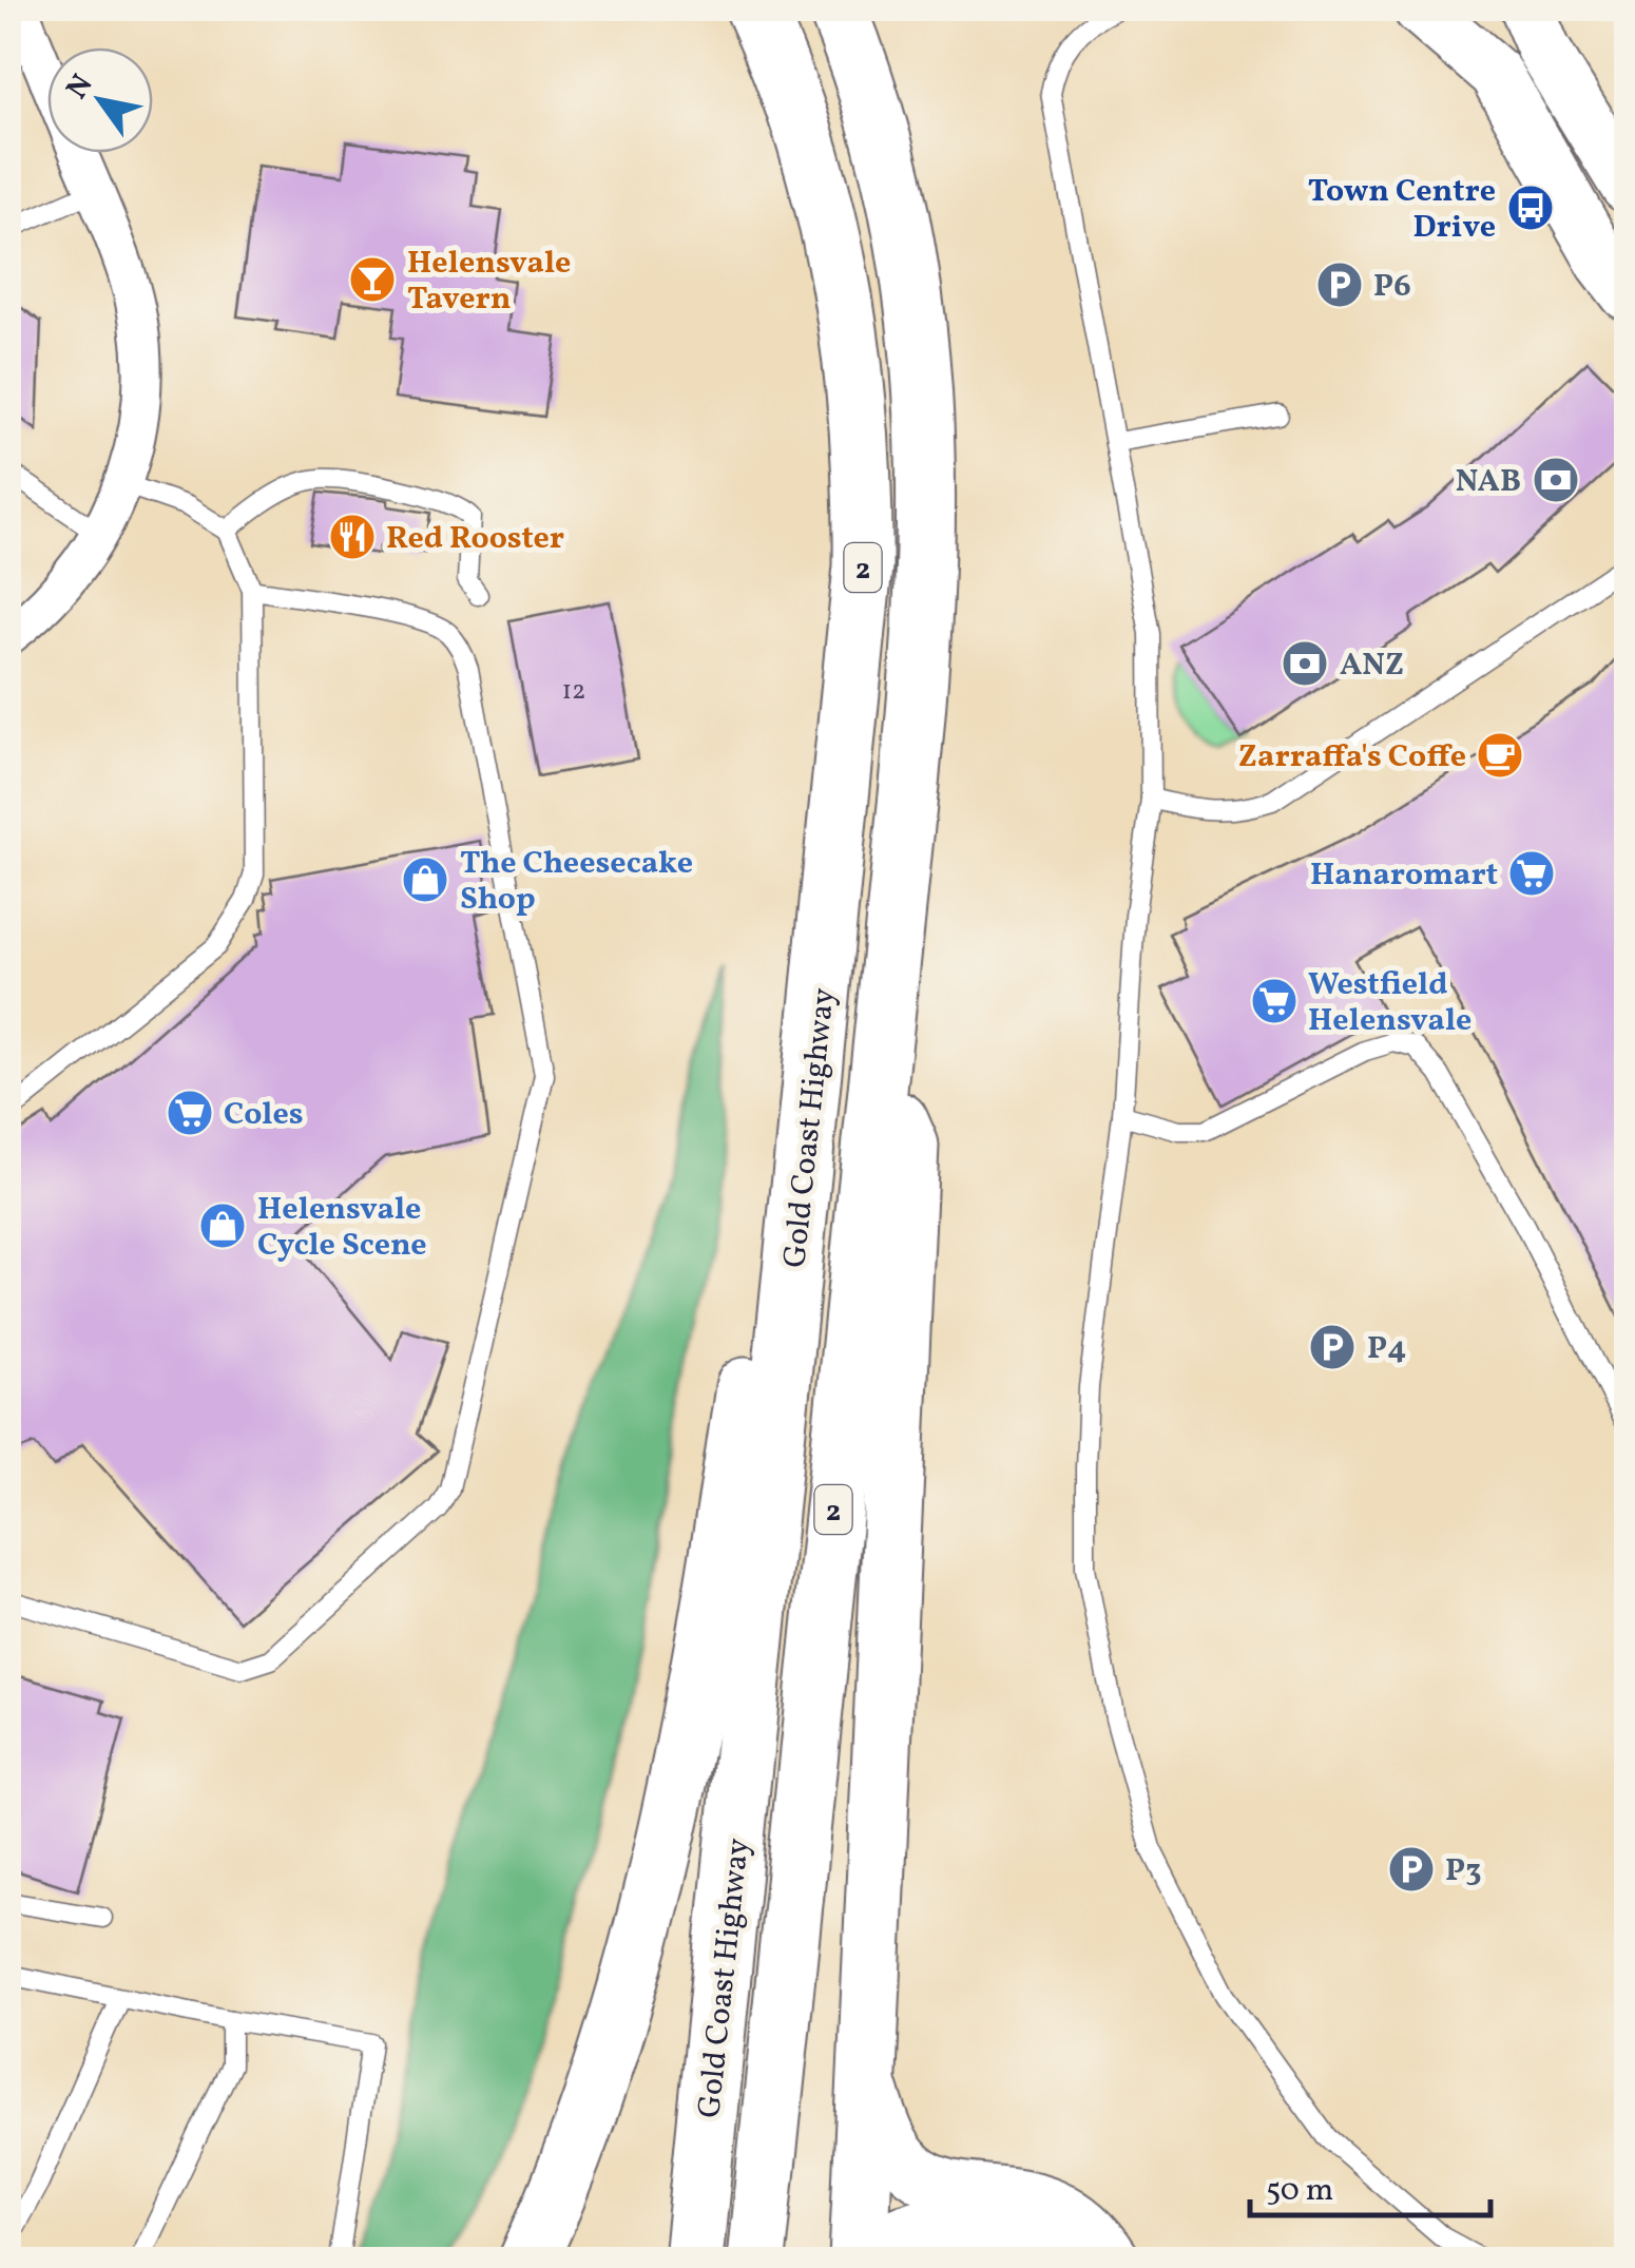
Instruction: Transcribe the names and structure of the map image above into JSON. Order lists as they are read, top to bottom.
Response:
{
  "streets": {
    "highway": ["2", "Gold Coast Highway"]
  },
  "places": {
    "bus stop": ["Town Centre Drive"],
    "bar": ["Helensvale Tavern"],
    "parking": ["P6", "P4", "P3"],
    "bank": ["NAB", "ANZ"],
    "restaurant": ["Red Rooster"],
    "cafe": ["Zarraffa's Coffe"],
    "supermarket": ["Hanaromart", "Westfield Helensvale", "Coles"],
    "shop": ["The Cheesecake Shop", "Helensvale Cycle Scene"]
  },
  "house_numbers": ["12"],
  "scale_bar": "50 m",
  "north": "top left"
}
